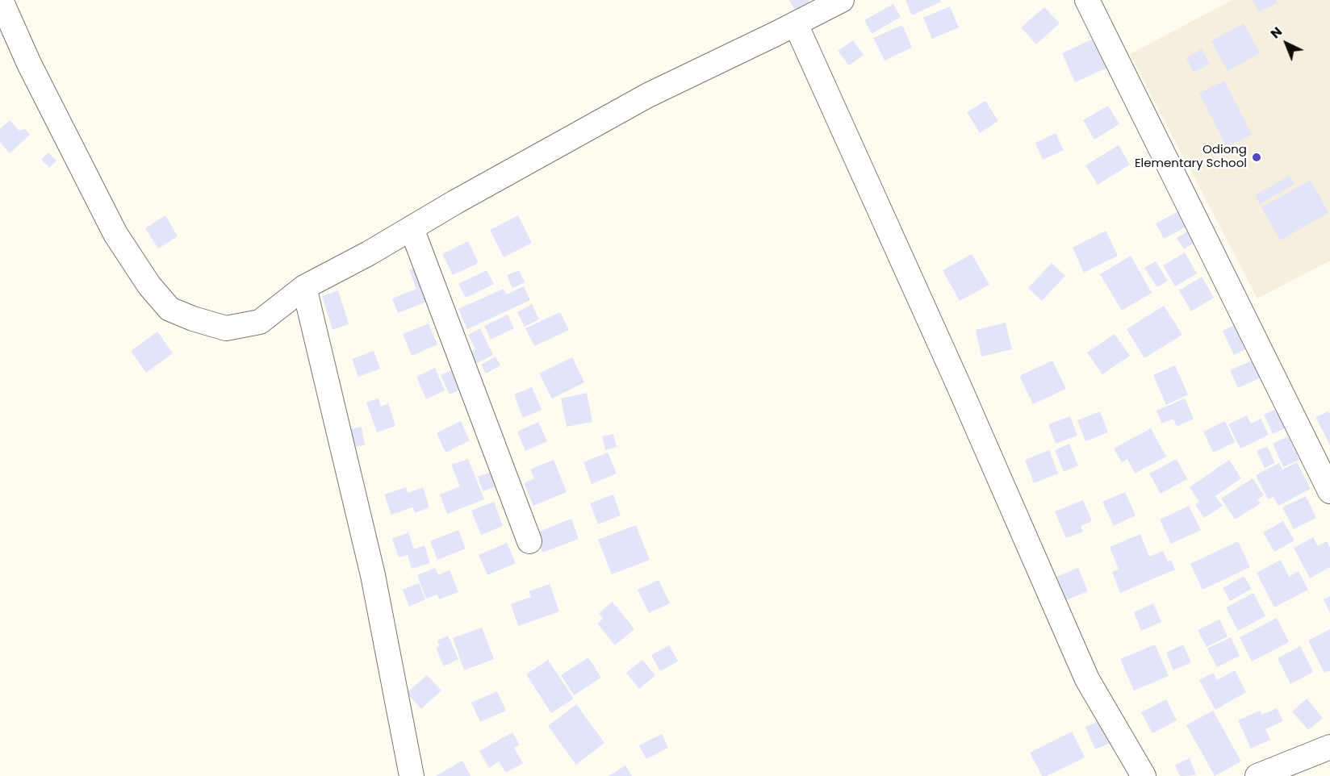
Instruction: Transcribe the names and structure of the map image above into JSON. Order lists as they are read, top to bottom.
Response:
{
  "places": ["Odiong Elementary School"],
  "north": "top left"
}
